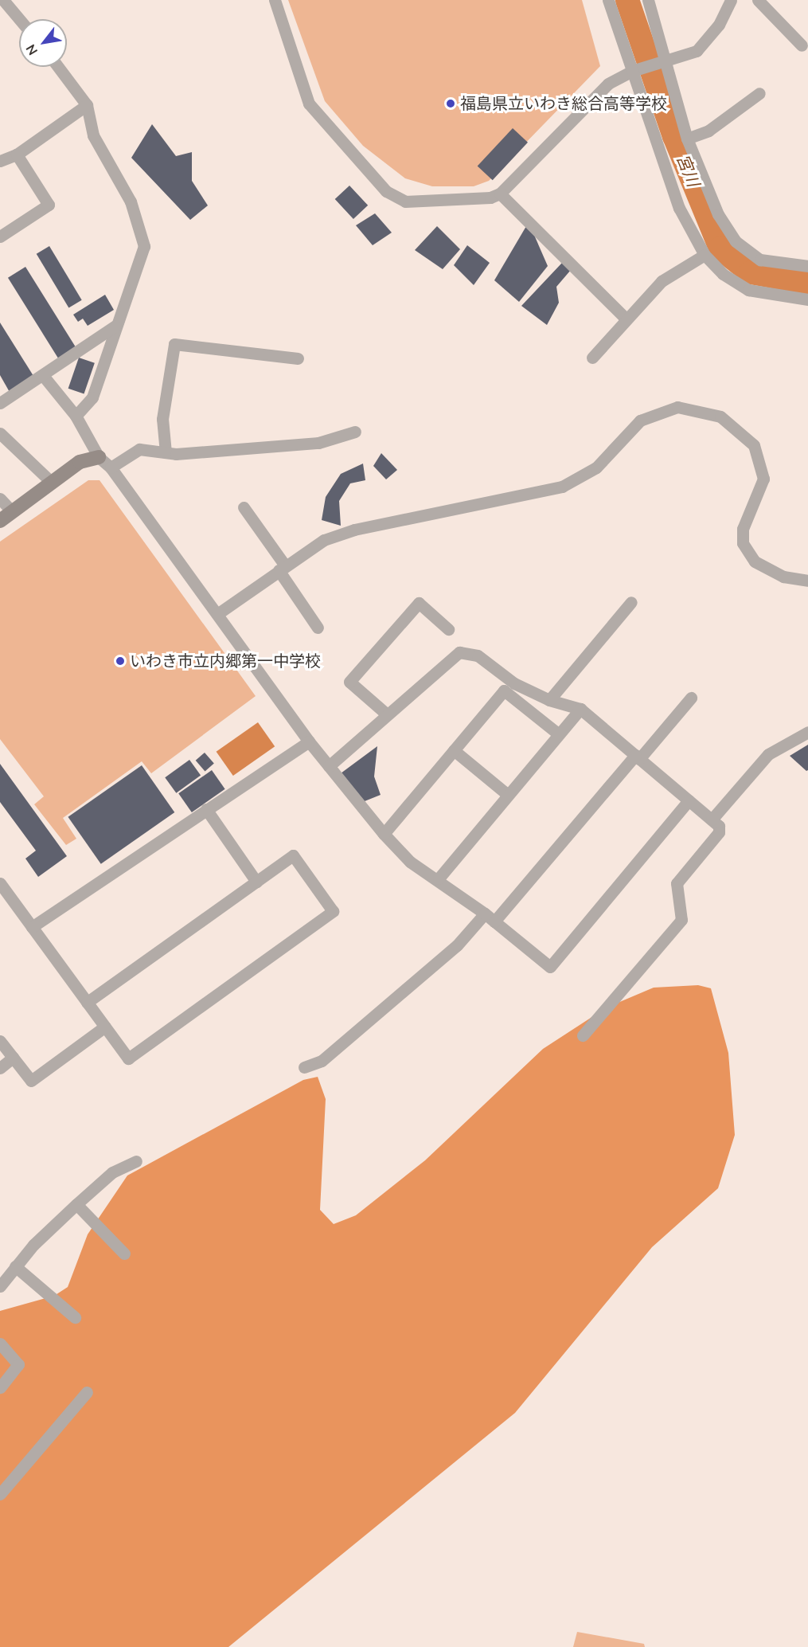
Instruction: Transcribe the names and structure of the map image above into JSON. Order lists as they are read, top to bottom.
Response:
{
  "water": ["宮川"],
  "places": ["福島県立いわき総合高等学校", "いわき市立内郷第一中学校"],
  "north": "bottom left"
}
